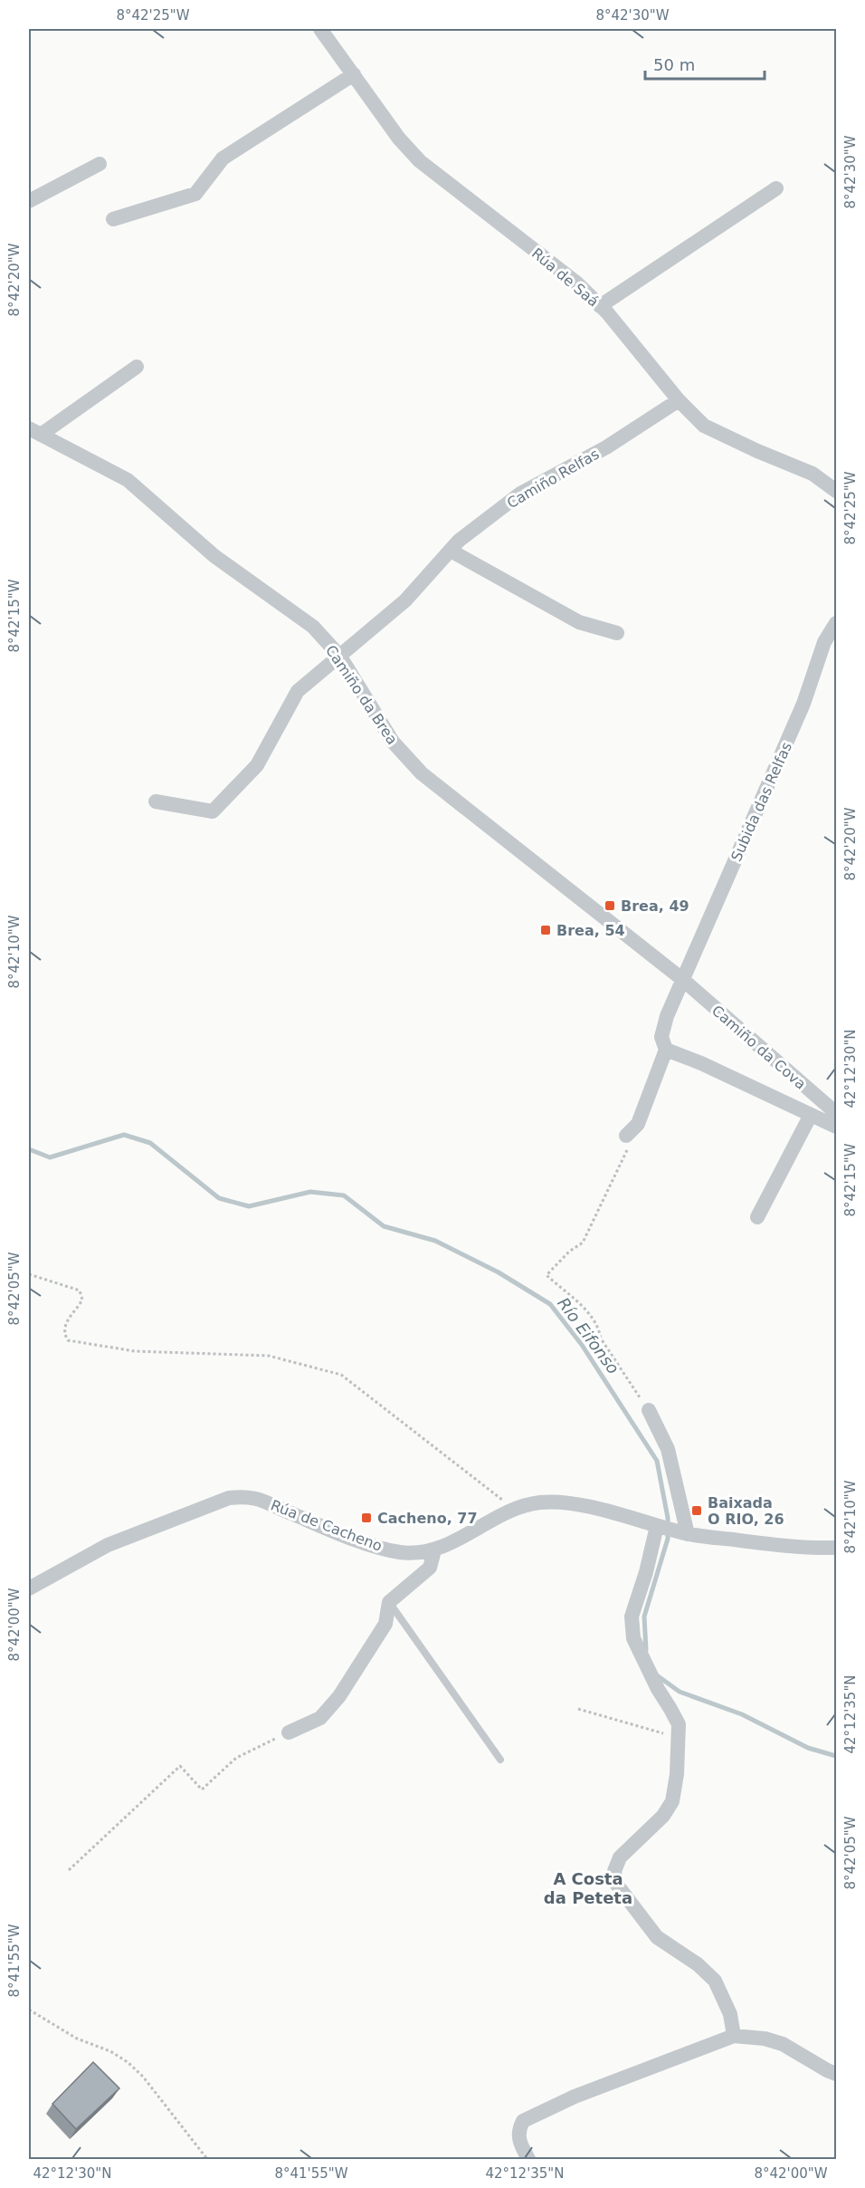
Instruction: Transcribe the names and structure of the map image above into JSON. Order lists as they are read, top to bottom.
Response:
{
  "streets": {
    "street": [
      "Rúa de Saá",
      "Camiño Relfas",
      "Camiño da Brea",
      "Subida das Relfas",
      "Camiño da Cova",
      "Rúa de Cacheno"
    ]
  },
  "crossings": [
    ["Rúa de Saá", "Camiño Relfas"],
    ["Camiño Relfas", "Camiño da Brea"],
    ["Camiño da Brea", "Subida das Relfas"],
    ["Camiño da Brea", "Camiño da Cova"],
    ["Subida das Relfas", "Camiño da Cova"]
  ],
  "districts": ["A Costa da Peteta"],
  "water": ["Río Eifonso"],
  "places": {
    "transit": [
      "Brea, 49",
      "Brea, 54",
      "Baixada O RIO, 26",
      "Cacheno, 77"
    ]
  },
  "scale_bar": "50 m",
  "coordinates": [
    "8°42'25\"W",
    "8°42'30\"W",
    "8°42'20\"W",
    "8°42'15\"W",
    "8°42'10\"W",
    "42°12'30\"N",
    "8°42'05\"W",
    "8°42'00\"W",
    "42°12'35\"N",
    "8°41'55\"W"
  ]
}
